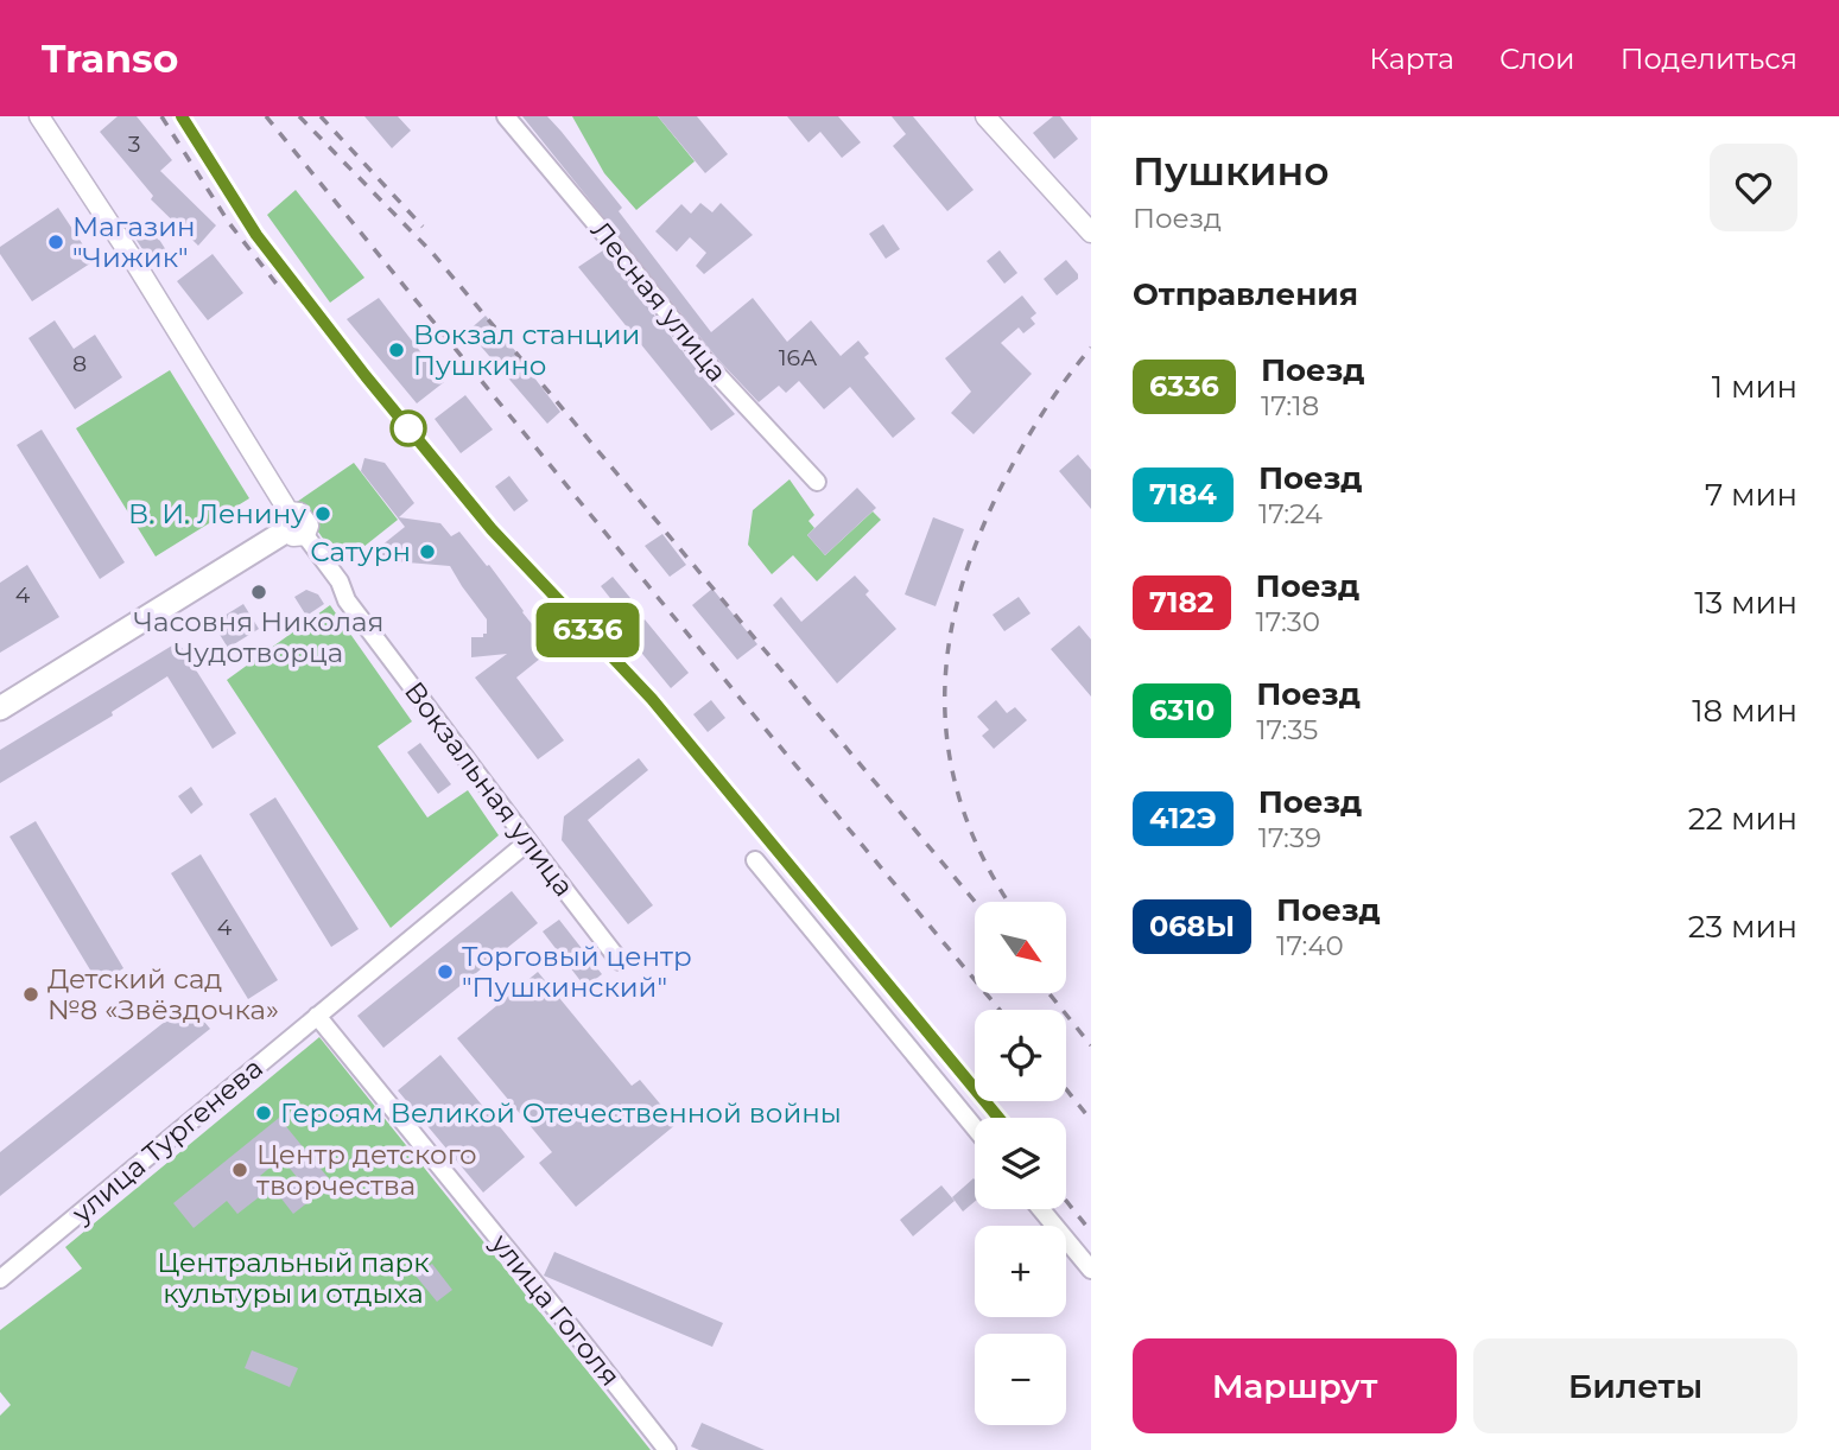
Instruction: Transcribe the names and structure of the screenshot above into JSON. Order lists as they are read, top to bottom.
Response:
{
  "streets": {
    "street": [
      "Лесная улица",
      "Вокзальная улица",
      "улица Тургенева",
      "улица Гоголя"
    ]
  },
  "crossings": [
    ["Вокзальная улица", "улица Тургенева"],
    ["улица Тургенева", "улица Гоголя"]
  ],
  "parks": ["Центральный парк культуры и отдыха"],
  "places": [
    "Магазин \"Чижик\"",
    "Вокзал станции Пушкино",
    "В. И. Ленину",
    "Сатурн",
    "Часовня Николая Чудотворца",
    "Торговый центр \"Пушкинский\"",
    "Детский сад №8 «Звёздочка»",
    "Героям Великой Отечественной войны",
    "Центр детского творчества"
  ],
  "house_numbers": [
    "3",
    "16А",
    "8",
    "4",
    "4"
  ],
  "north": "bottom right",
  "page": {
    "header": "Transo",
    "nav": ["Карта", "Слои", "Поделиться"],
    "on_map": "6336",
    "heading": [
      ["Пушкино", "Поезд"],
      "Отправления"
    ],
    "list": [
      {
        "mark": "6336",
        "name": "Поезд",
        "note": "17:18",
        "value": "1 мин"
      },
      {
        "mark": "7184",
        "name": "Поезд",
        "note": "17:24",
        "value": "7 мин"
      },
      {
        "mark": "7182",
        "name": "Поезд",
        "note": "17:30",
        "value": "13 мин"
      },
      {
        "mark": "6310",
        "name": "Поезд",
        "note": "17:35",
        "value": "18 мин"
      },
      {
        "mark": "412Э",
        "name": "Поезд",
        "note": "17:39",
        "value": "22 мин"
      },
      {
        "mark": "068Ы",
        "name": "Поезд",
        "note": "17:40",
        "value": "23 мин"
      }
    ],
    "map_buttons": ["+", "−"],
    "buttons": ["Маршрут", "Билеты"]
  }
}
